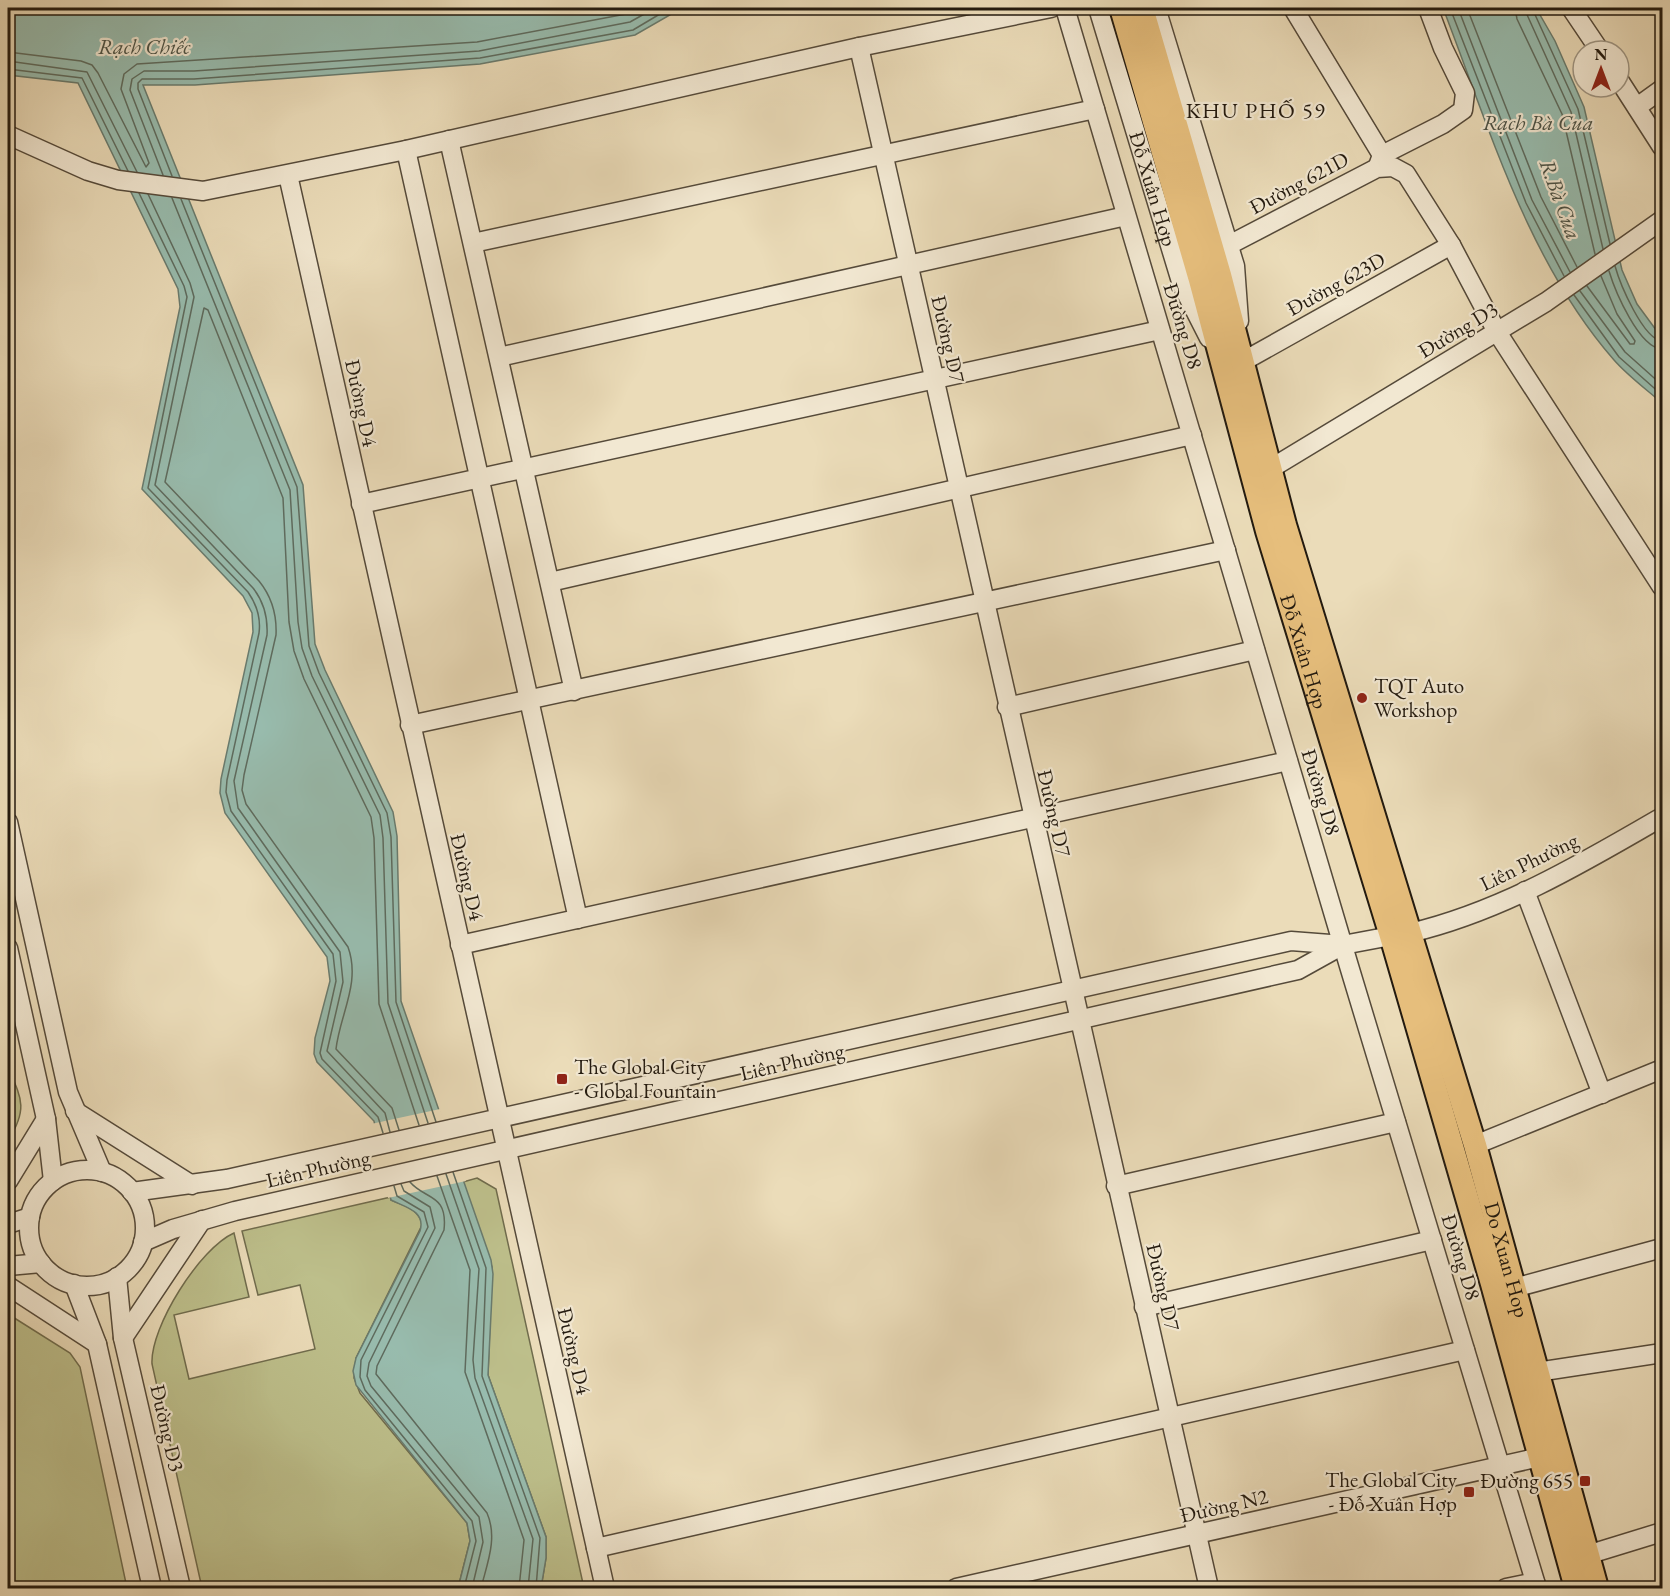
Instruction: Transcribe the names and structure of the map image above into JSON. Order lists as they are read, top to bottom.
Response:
{
  "streets": {
    "main road": ["Đỗ Xuân Hợp", "Do Xuan Hop"],
    "street": [
      "Đường 621D",
      "Đường 623D",
      "Đường D8",
      "Đường D3",
      "Đường D7",
      "Đường D4",
      "Liên Phường",
      "Đường N2"
    ]
  },
  "crossings": [
    ["Đường 621D", "Đỗ Xuân Hợp"],
    ["Đỗ Xuân Hợp", "Đường 623D"],
    ["Đỗ Xuân Hợp", "Đường D3"],
    ["Đỗ Xuân Hợp", "Liên Phường"],
    ["Đỗ Xuân Hợp", "Do Xuan Hop"],
    ["Đường D8", "Liên Phường"],
    ["Đường D8", "Đường N2"],
    ["Đường D3", "Liên Phường"],
    ["Đường D7", "Liên Phường"],
    ["Đường D7", "Đường N2"],
    ["Đường D4", "Liên Phường"],
    ["Liên Phường", "Do Xuan Hop"],
    ["Do Xuan Hop", "Đường N2"]
  ],
  "districts": ["KHU PHỐ 59"],
  "water": ["Rạch Chiếc", "Rạch Bà Cua", "R.Bà Cua"],
  "places": {
    "other": ["TQT Auto Workshop"],
    "transit": ["The Global City - Global Fountain", "Đường 655", "The Global City - Đỗ Xuân Hợp"]
  },
  "north": "top"
}
